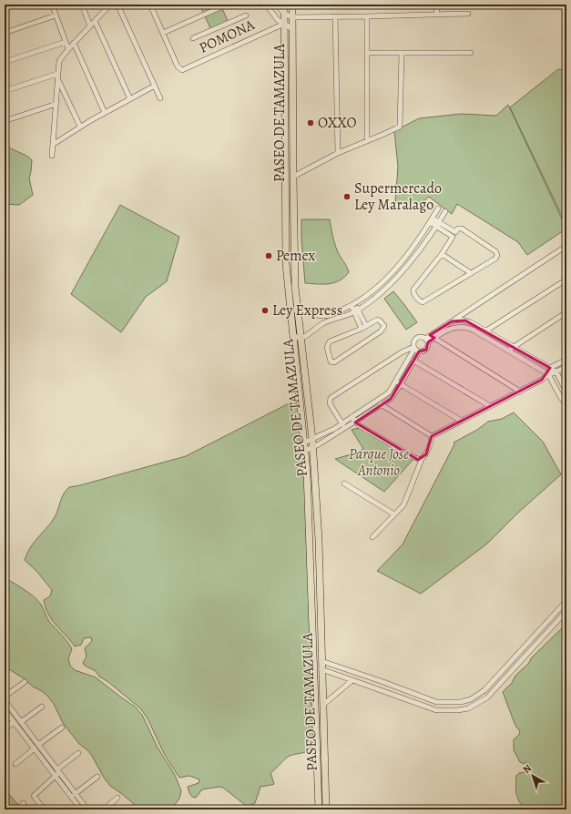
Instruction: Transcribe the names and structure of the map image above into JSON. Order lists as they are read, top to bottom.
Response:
{
  "streets": {
    "main road": ["PASEO DE TAMAZULA"],
    "street": ["POMONA"]
  },
  "crossings": [
    ["POMONA", "PASEO DE TAMAZULA"]
  ],
  "parks": ["Parque Jose Antonio"],
  "places": [
    "OXXO",
    "Supermercado Ley Maralago",
    "Pemex",
    "Ley Express"
  ],
  "north": "top left"
}
